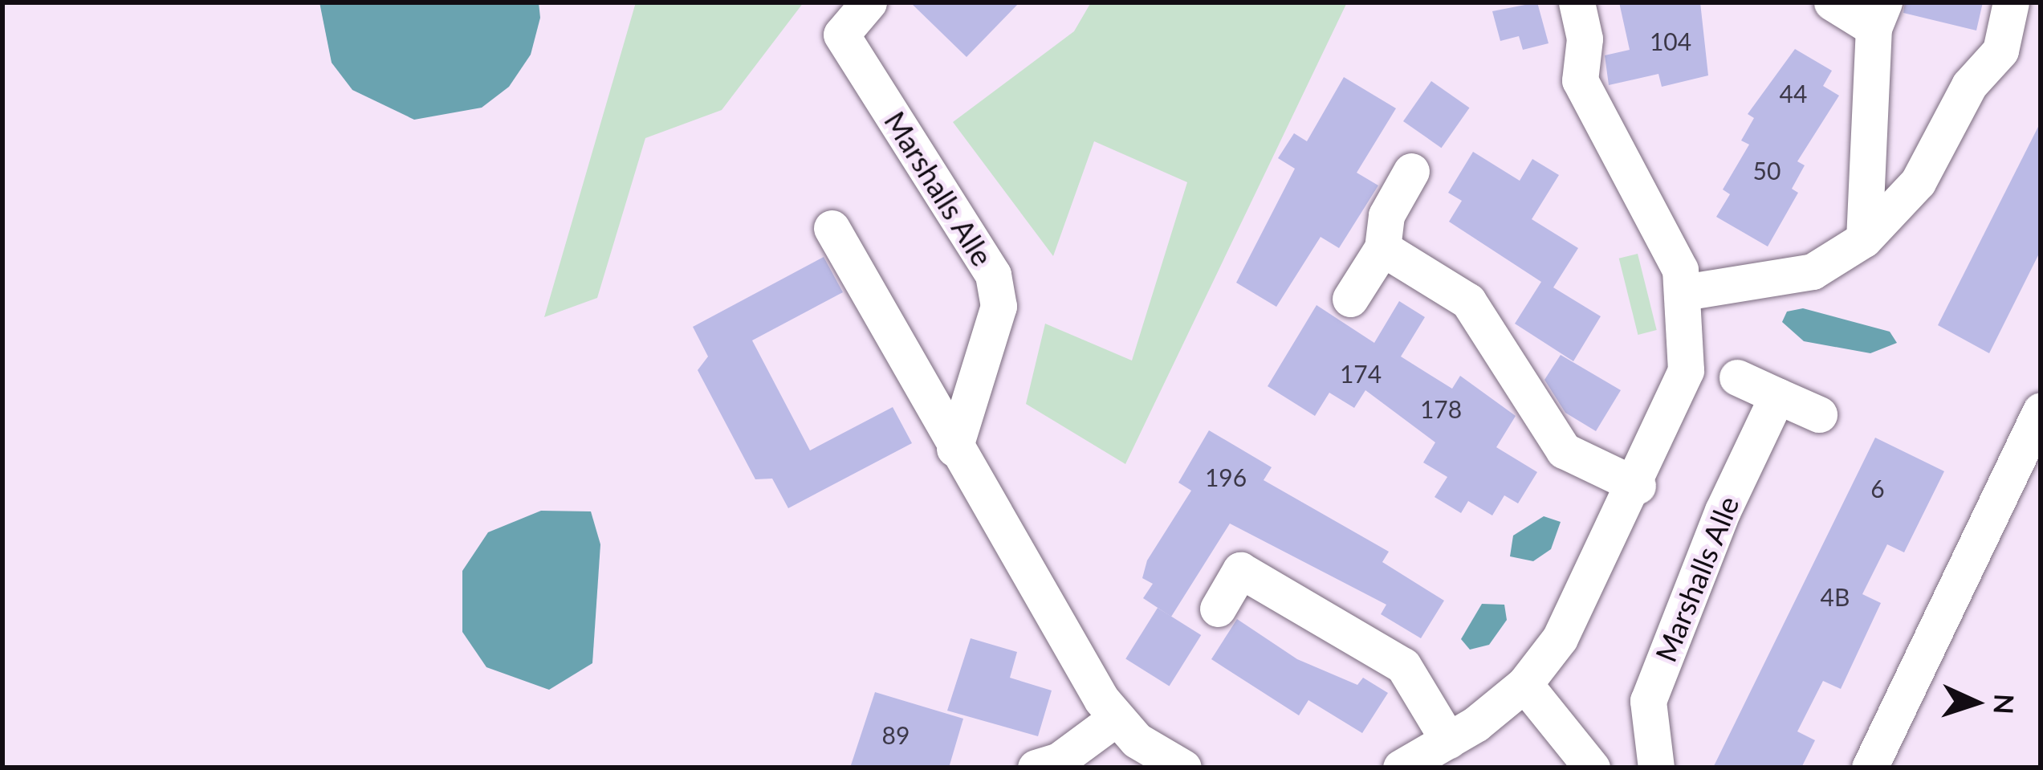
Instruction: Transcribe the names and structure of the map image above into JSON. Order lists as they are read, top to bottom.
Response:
{
  "streets": {
    "street": ["Marshalls Alle"]
  },
  "house_numbers": [
    "104",
    "44",
    "50",
    "174",
    "178",
    "196",
    "6",
    "4B",
    "89"
  ],
  "north": "right"
}
